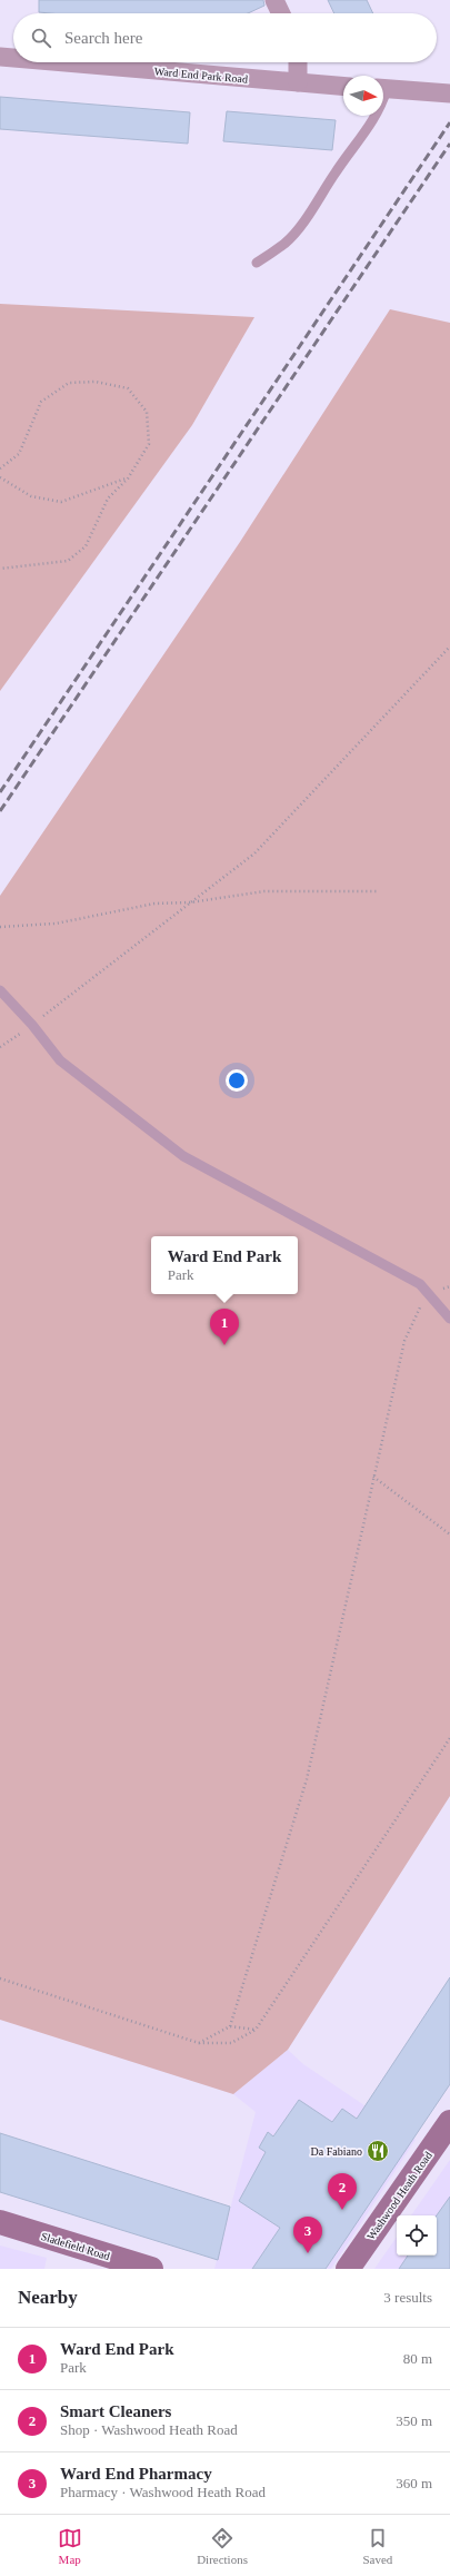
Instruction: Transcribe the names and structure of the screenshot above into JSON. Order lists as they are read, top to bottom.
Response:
{
  "streets": {
    "main road": ["Washwood Heath Road", "Sladefield Road"],
    "street": ["Ward End Park Road"]
  },
  "places": {
    "restaurant": ["Da Fabiano"]
  },
  "north": "right",
  "page": {
    "search": "Search here",
    "popup": ["Ward End Park", "Park"],
    "pins": ["1", "2", "3"],
    "heading": ["Nearby", "3 results"],
    "list": [
      {
        "mark": "1",
        "name": "Ward End Park",
        "note": "Park",
        "value": "80 m"
      },
      {
        "mark": "2",
        "name": "Smart Cleaners",
        "note": "Shop · Washwood Heath Road",
        "value": "350 m"
      },
      {
        "mark": "3",
        "name": "Ward End Pharmacy",
        "note": "Pharmacy · Washwood Heath Road",
        "value": "360 m"
      }
    ],
    "nav": ["Map", "Directions", "Saved"]
  }
}
